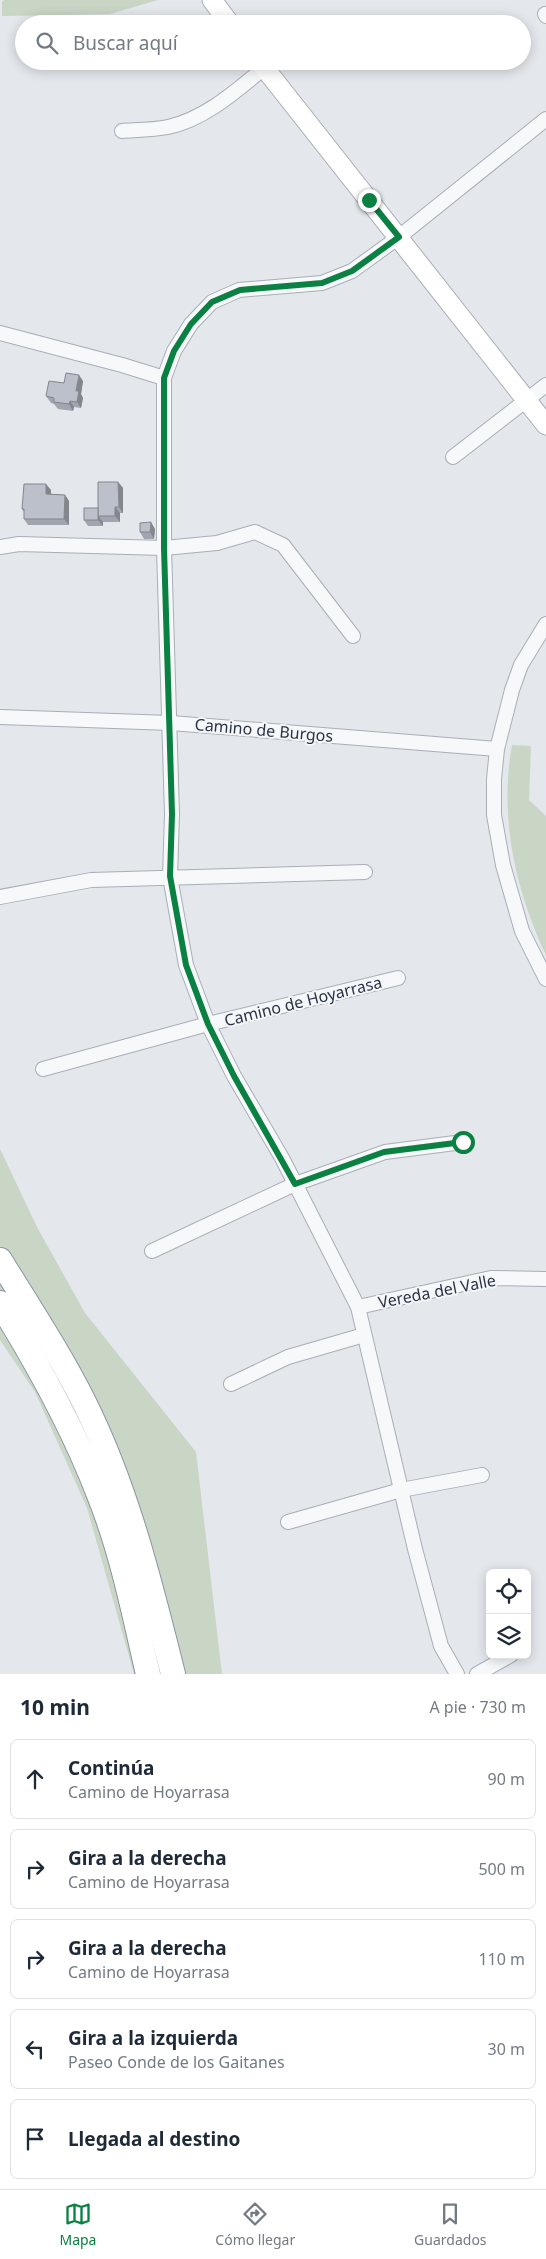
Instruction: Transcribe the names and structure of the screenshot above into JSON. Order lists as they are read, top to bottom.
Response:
{
  "streets": {
    "street": ["Camino de Burgos", "Camino de Hoyarrasa", "Vereda del Valle"]
  },
  "crossings": [
    ["Camino de Burgos", "Camino de Hoyarrasa"],
    ["Camino de Hoyarrasa", "Vereda del Valle"]
  ],
  "page": {
    "search": "Buscar aquí",
    "heading": ["10 min", "A pie · 730 m"],
    "list": [
      ["Continúa", "Camino de Hoyarrasa", "90 m"],
      ["Gira a la derecha", "Camino de Hoyarrasa", "500 m"],
      ["Gira a la derecha", "Camino de Hoyarrasa", "110 m"],
      ["Gira a la izquierda", "Paseo Conde de los Gaitanes", "30 m"],
      "Llegada al destino"
    ],
    "nav": ["Mapa", "Cómo llegar", "Guardados"]
  }
}
